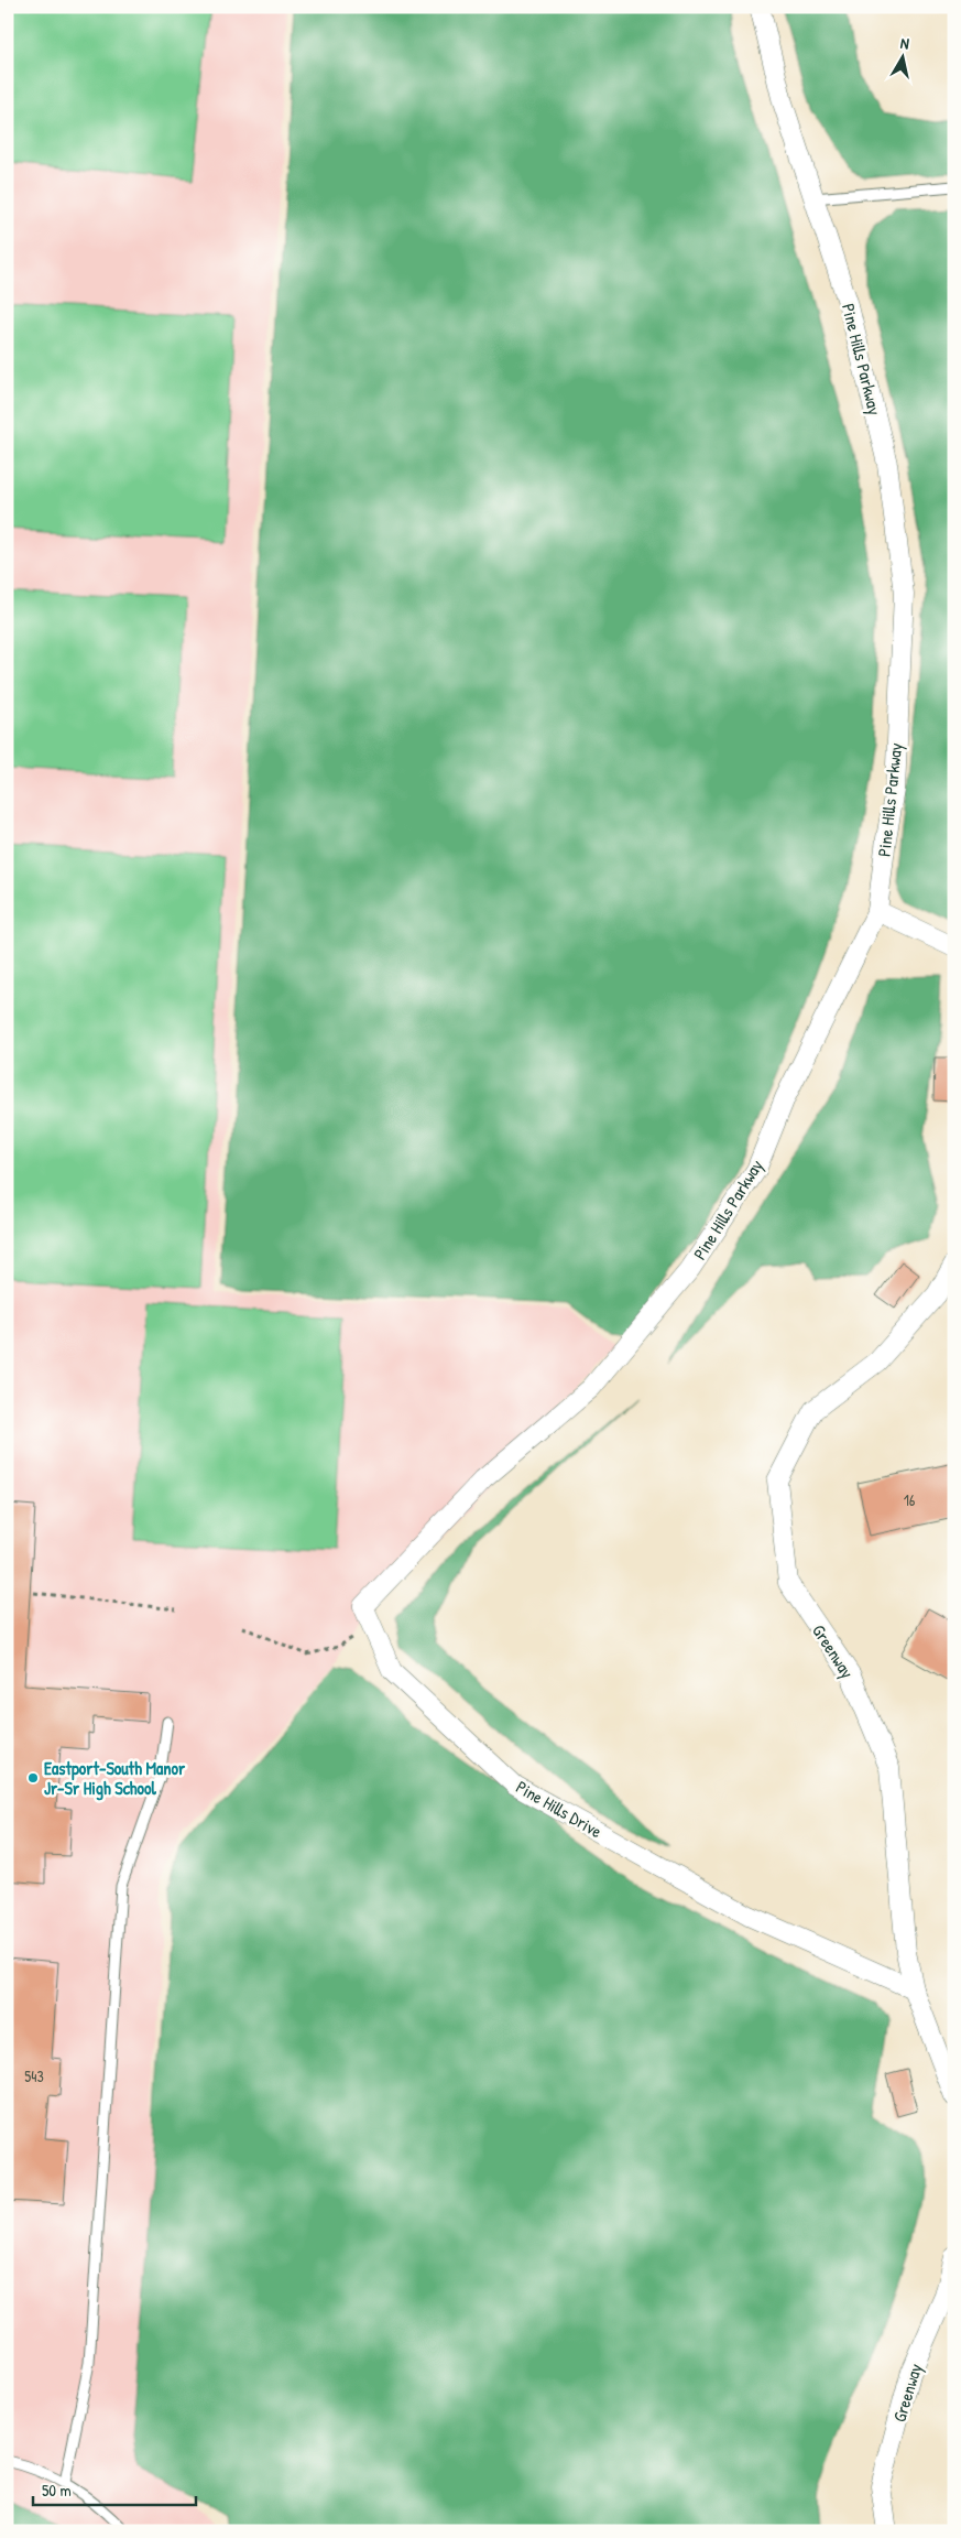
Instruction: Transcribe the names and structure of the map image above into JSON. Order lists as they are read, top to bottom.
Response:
{
  "streets": {
    "street": ["Pine Hills Parkway", "Greenway", "Pine Hills Drive"]
  },
  "crossings": [
    ["Pine Hills Parkway", "Pine Hills Drive"],
    ["Greenway", "Pine Hills Drive"]
  ],
  "places": ["Eastport-South Manor Jr-Sr High School"],
  "house_numbers": ["16", "543"],
  "scale_bar": "50 m",
  "north": "top"
}
